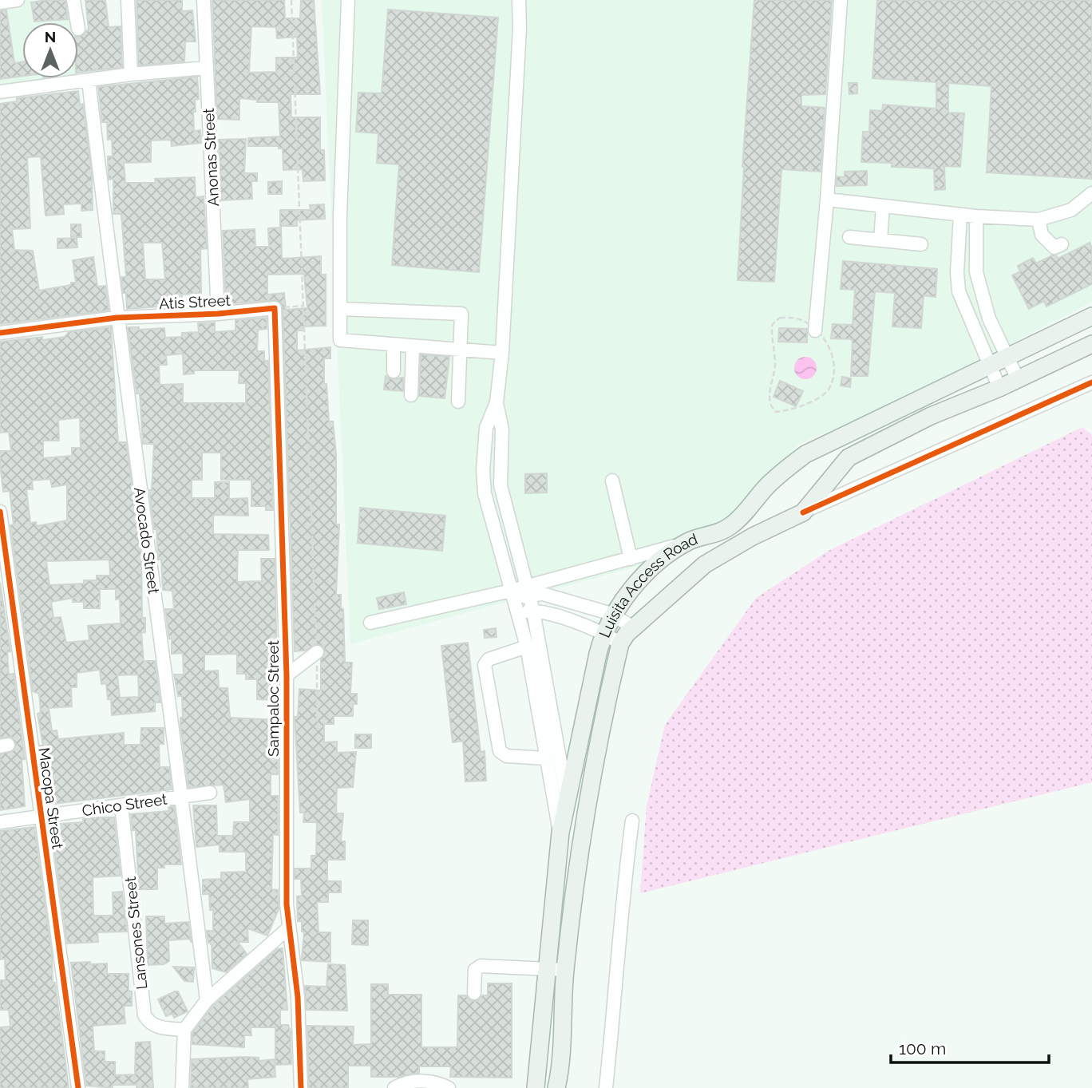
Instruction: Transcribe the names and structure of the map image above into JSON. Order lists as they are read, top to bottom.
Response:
{
  "streets": {
    "main road": ["Luisita Access Road"],
    "street": [
      "Anonas Street",
      "Atis Street",
      "Avocado Street",
      "Sampaloc Street",
      "Macopa Street",
      "Chico Street",
      "Lansones Street"
    ]
  },
  "crossings": [
    ["Anonas Street", "Atis Street"],
    ["Atis Street", "Avocado Street"],
    ["Atis Street", "Sampaloc Street"],
    ["Avocado Street", "Chico Street"],
    ["Macopa Street", "Chico Street"],
    ["Chico Street", "Lansones Street"]
  ],
  "scale_bar": "100 m",
  "north": "top"
}
